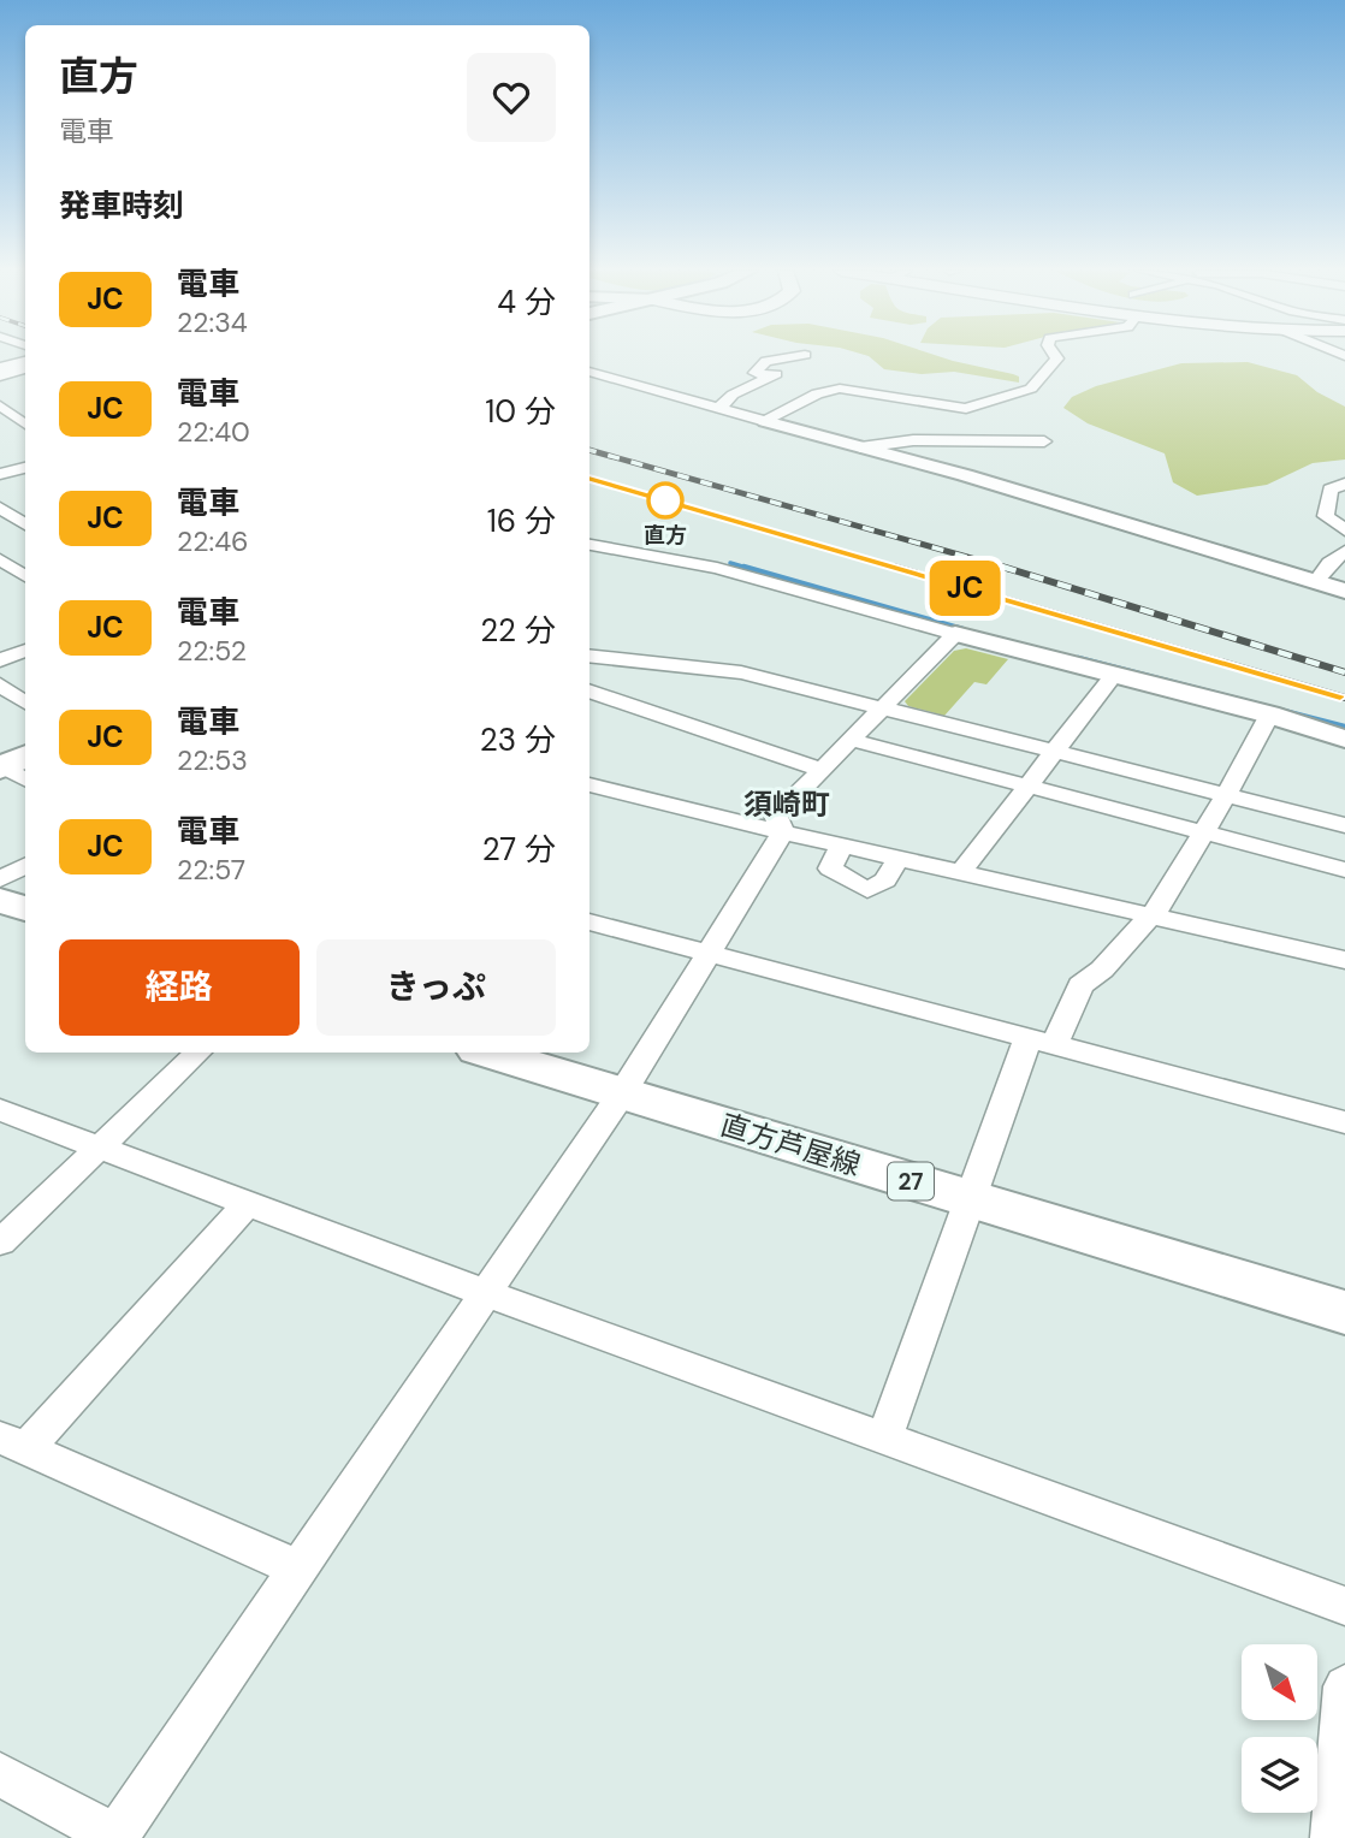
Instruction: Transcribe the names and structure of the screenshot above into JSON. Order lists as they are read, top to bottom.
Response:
{
  "streets": {
    "main road": ["直方芦屋線", "27"]
  },
  "districts": ["須崎町"],
  "places": ["直方"],
  "north": "bottom right",
  "page": {
    "on_map": "JC",
    "heading": [
      ["直方", "電車"],
      "発車時刻"
    ],
    "list": [
      {
        "mark": "JC",
        "name": "電車",
        "note": "22:34",
        "value": "4 分"
      },
      {
        "mark": "JC",
        "name": "電車",
        "note": "22:40",
        "value": "10 分"
      },
      {
        "mark": "JC",
        "name": "電車",
        "note": "22:46",
        "value": "16 分"
      },
      {
        "mark": "JC",
        "name": "電車",
        "note": "22:52",
        "value": "22 分"
      },
      {
        "mark": "JC",
        "name": "電車",
        "note": "22:53",
        "value": "23 分"
      },
      {
        "mark": "JC",
        "name": "電車",
        "note": "22:57",
        "value": "27 分"
      }
    ],
    "buttons": ["経路", "きっぷ"]
  }
}
